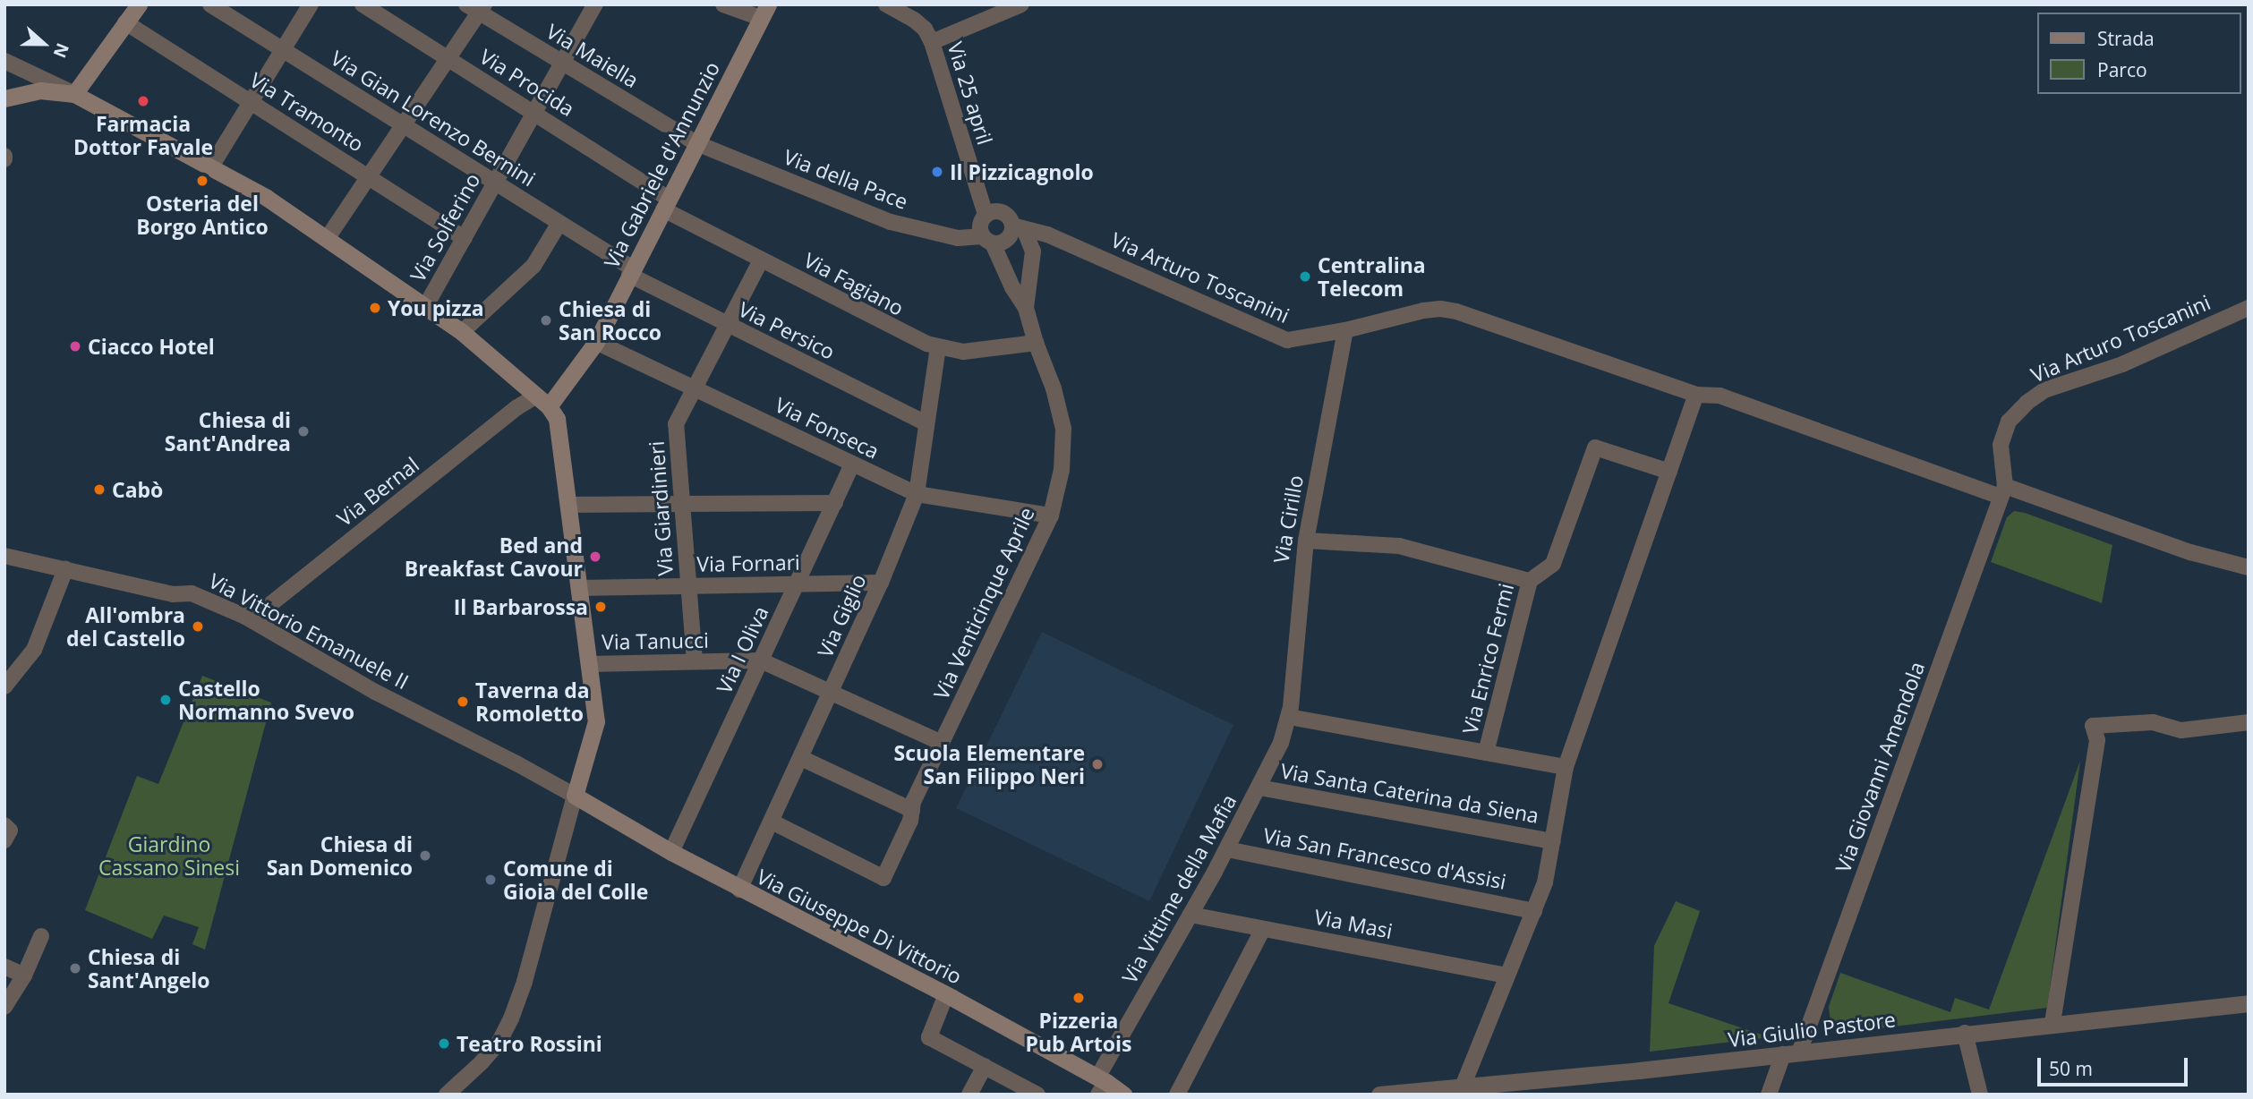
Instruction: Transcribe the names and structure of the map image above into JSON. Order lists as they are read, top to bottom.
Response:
{
  "streets": {
    "main road": ["Via Gabriele d'Annunzio", "Via Giuseppe Di Vittorio"],
    "street": [
      "Via Maiella",
      "Via Procida",
      "Via 25 april",
      "Via Tramonto",
      "Via Gian Lorenzo Bernini",
      "Via della Pace",
      "Via Solferino",
      "Via Arturo Toscanini",
      "Via Fagiano",
      "Via Persico",
      "Via Fonseca",
      "Via Bernal",
      "Via Giardinieri",
      "Via Cirillo",
      "Via Fornari",
      "Via Venticinque Aprile",
      "Via Giglio",
      "Via Vittorio Emanuele II",
      "Via Tanucci",
      "Via I Oliva",
      "Via Enrico Fermi",
      "Via Giovanni Amendola",
      "Via Santa Caterina da Siena",
      "Via San Francesco d'Assisi",
      "Via Vittime della Mafia",
      "Via Masi",
      "Via Giulio Pastore"
    ]
  },
  "crossings": [
    ["Via Maiella", "Via Gabriele d'Annunzio"],
    ["Via Maiella", "Via della Pace"],
    ["Via Maiella", "Via Solferino"],
    ["Via Procida", "Via Gabriele d'Annunzio"],
    ["Via Procida", "Via Solferino"],
    ["Via Procida", "Via Fagiano"],
    ["Via 25 april", "Via della Pace"],
    ["Via 25 april", "Via Arturo Toscanini"],
    ["Via 25 april", "Via Venticinque Aprile"],
    ["Via Tramonto", "Via Solferino"],
    ["Via Gian Lorenzo Bernini", "Via Gabriele d'Annunzio"],
    ["Via Gian Lorenzo Bernini", "Via Solferino"],
    ["Via Gian Lorenzo Bernini", "Via Persico"],
    ["Via Gabriele d'Annunzio", "Via della Pace"],
    ["Via Gabriele d'Annunzio", "Via Fagiano"],
    ["Via Gabriele d'Annunzio", "Via Persico"],
    ["Via Gabriele d'Annunzio", "Via Fonseca"],
    ["Via Gabriele d'Annunzio", "Via Bernal"],
    ["Via della Pace", "Via Arturo Toscanini"],
    ["Via della Pace", "Via Venticinque Aprile"],
    ["Via Arturo Toscanini", "Via Cirillo"],
    ["Via Arturo Toscanini", "Via Venticinque Aprile"],
    ["Via Arturo Toscanini", "Via Giovanni Amendola"],
    ["Via Fagiano", "Via Giardinieri"],
    ["Via Fagiano", "Via Venticinque Aprile"],
    ["Via Fagiano", "Via Giglio"],
    ["Via Persico", "Via Giardinieri"],
    ["Via Persico", "Via Giglio"],
    ["Via Fonseca", "Via Giardinieri"],
    ["Via Fonseca", "Via Venticinque Aprile"],
    ["Via Fonseca", "Via Giglio"],
    ["Via Fonseca", "Via I Oliva"],
    ["Via Bernal", "Via Vittorio Emanuele II"],
    ["Via Giardinieri", "Via Fornari"],
    ["Via Giardinieri", "Via Tanucci"],
    ["Via Cirillo", "Via Enrico Fermi"],
    ["Via Cirillo", "Via Vittime della Mafia"],
    ["Via Fornari", "Via Giglio"],
    ["Via Fornari", "Via I Oliva"],
    ["Via Venticinque Aprile", "Via Giglio"],
    ["Via Giglio", "Via Giuseppe Di Vittorio"],
    ["Via Vittorio Emanuele II", "Via Giuseppe Di Vittorio"],
    ["Via Tanucci", "Via I Oliva"],
    ["Via I Oliva", "Via Giuseppe Di Vittorio"],
    ["Via Enrico Fermi", "Via Vittime della Mafia"],
    ["Via Giovanni Amendola", "Via Giulio Pastore"],
    ["Via Santa Caterina da Siena", "Via Vittime della Mafia"],
    ["Via San Francesco d'Assisi", "Via Vittime della Mafia"],
    ["Via Vittime della Mafia", "Via Masi"],
    ["Via Vittime della Mafia", "Via Giuseppe Di Vittorio"]
  ],
  "parks": ["Giardino Cassano Sinesi"],
  "places": [
    "Farmacia Dottor Favale",
    "Il Pizzicagnolo",
    "Osteria del Borgo Antico",
    "Centralina Telecom",
    "You pizza",
    "Chiesa di San Rocco",
    "Ciacco Hotel",
    "Chiesa di Sant'Andrea",
    "Cabò",
    "Bed and Breakfast Cavour",
    "Il Barbarossa",
    "All'ombra del Castello",
    "Castello Normanno Svevo",
    "Taverna da Romoletto",
    "Scuola Elementare San Filippo Neri",
    "Chiesa di San Domenico",
    "Comune di Gioia del Colle",
    "Chiesa di Sant'Angelo",
    "Pizzeria Pub Artois",
    "Teatro Rossini"
  ],
  "legend": ["Strada", "Parco"],
  "scale_bar": "50 m",
  "north": "right"
}
